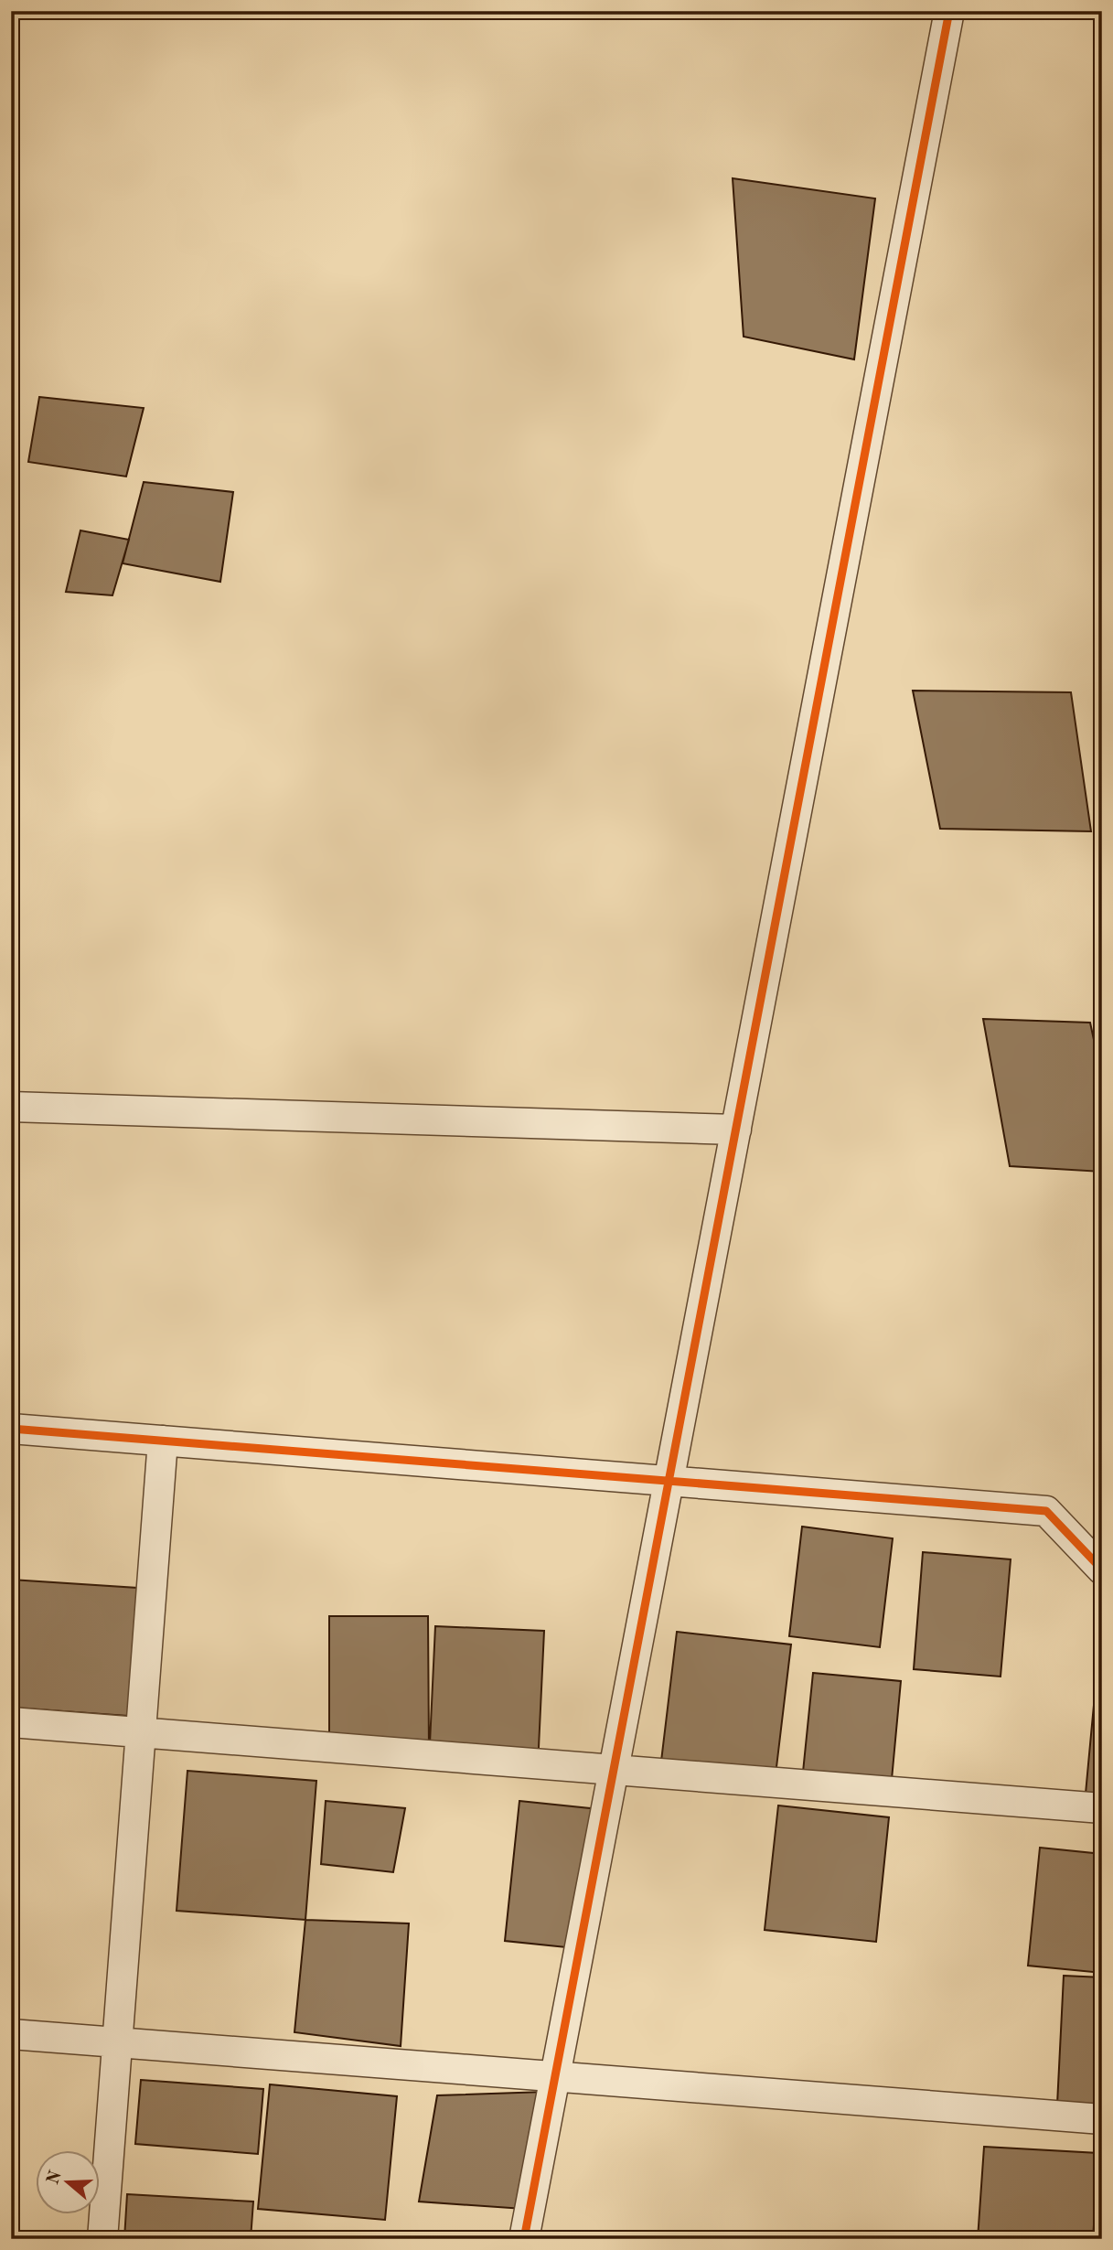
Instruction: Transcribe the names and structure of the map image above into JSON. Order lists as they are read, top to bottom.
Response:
{
  "north": "left"
}
